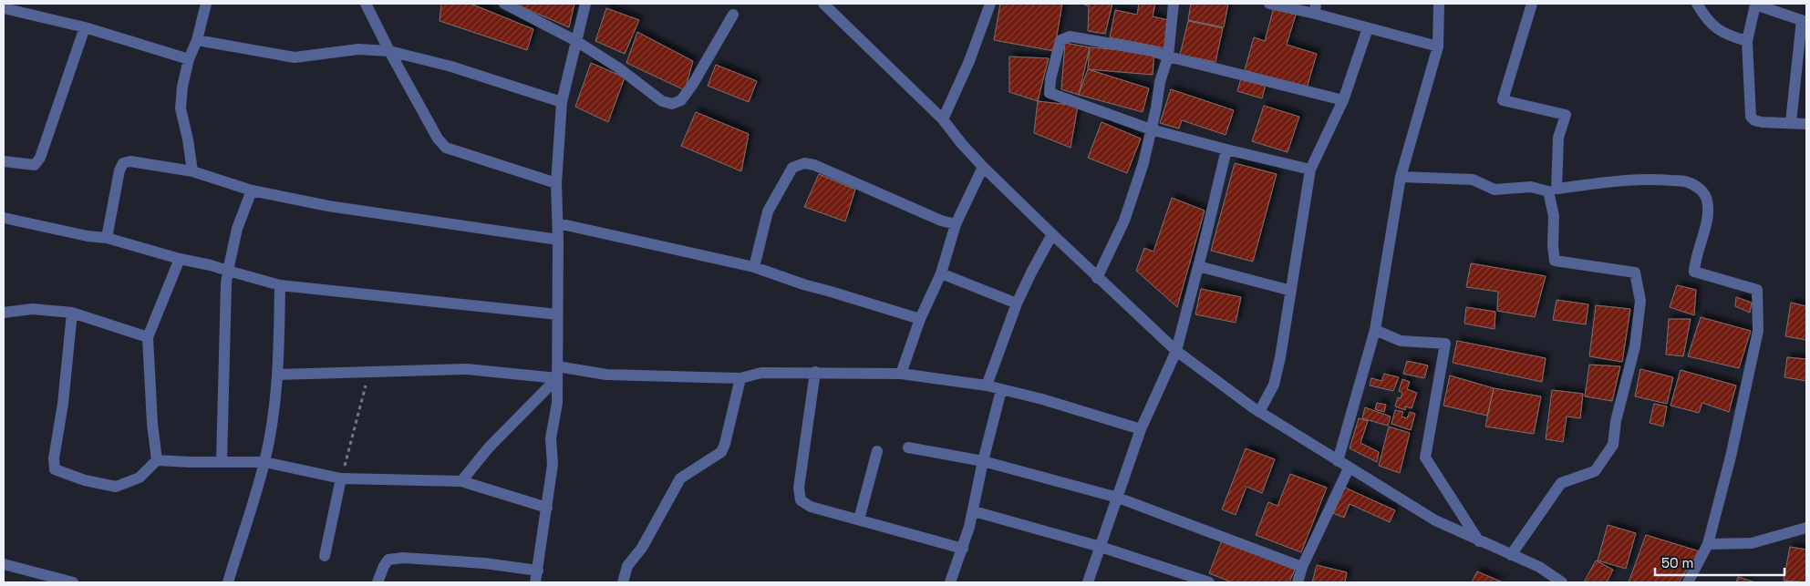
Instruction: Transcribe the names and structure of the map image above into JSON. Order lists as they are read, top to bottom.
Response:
{
  "scale_bar": "50 m"
}
